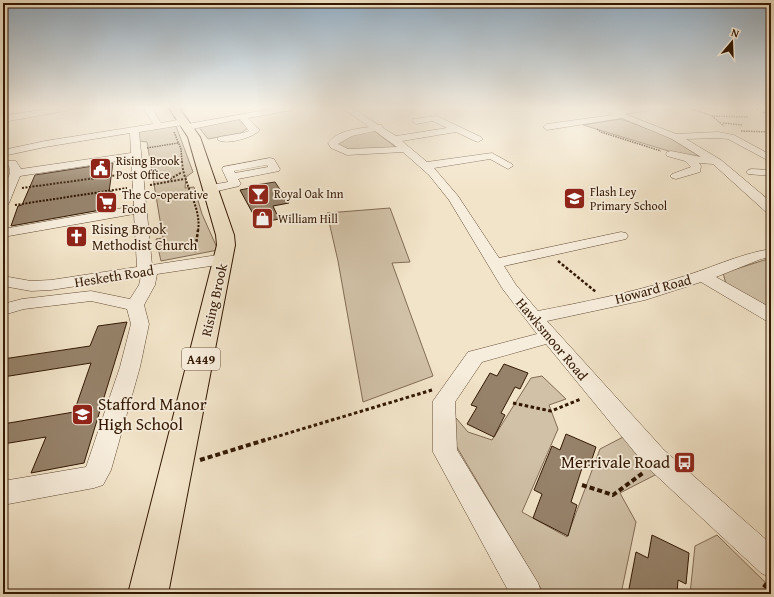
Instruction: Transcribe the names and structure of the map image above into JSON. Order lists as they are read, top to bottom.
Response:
{
  "streets": {
    "highway": ["Rising Brook", "A449"],
    "street": ["Hesketh Road", "Howard Road", "Hawksmoor Road"]
  },
  "crossings": [
    ["Hesketh Road", "Rising Brook"],
    ["Howard Road", "Hawksmoor Road"]
  ],
  "places": {
    "public building": ["Rising Brook Post Office"],
    "bar": ["Royal Oak Inn"],
    "school or university": ["Flash Ley Primary School", "Stafford Manor High School"],
    "supermarket": ["The Co-operative Food"],
    "shop": ["William Hill"],
    "church": ["Rising Brook Methodist Church"],
    "bus stop": ["Merrivale Road"]
  },
  "north": "top"
}
